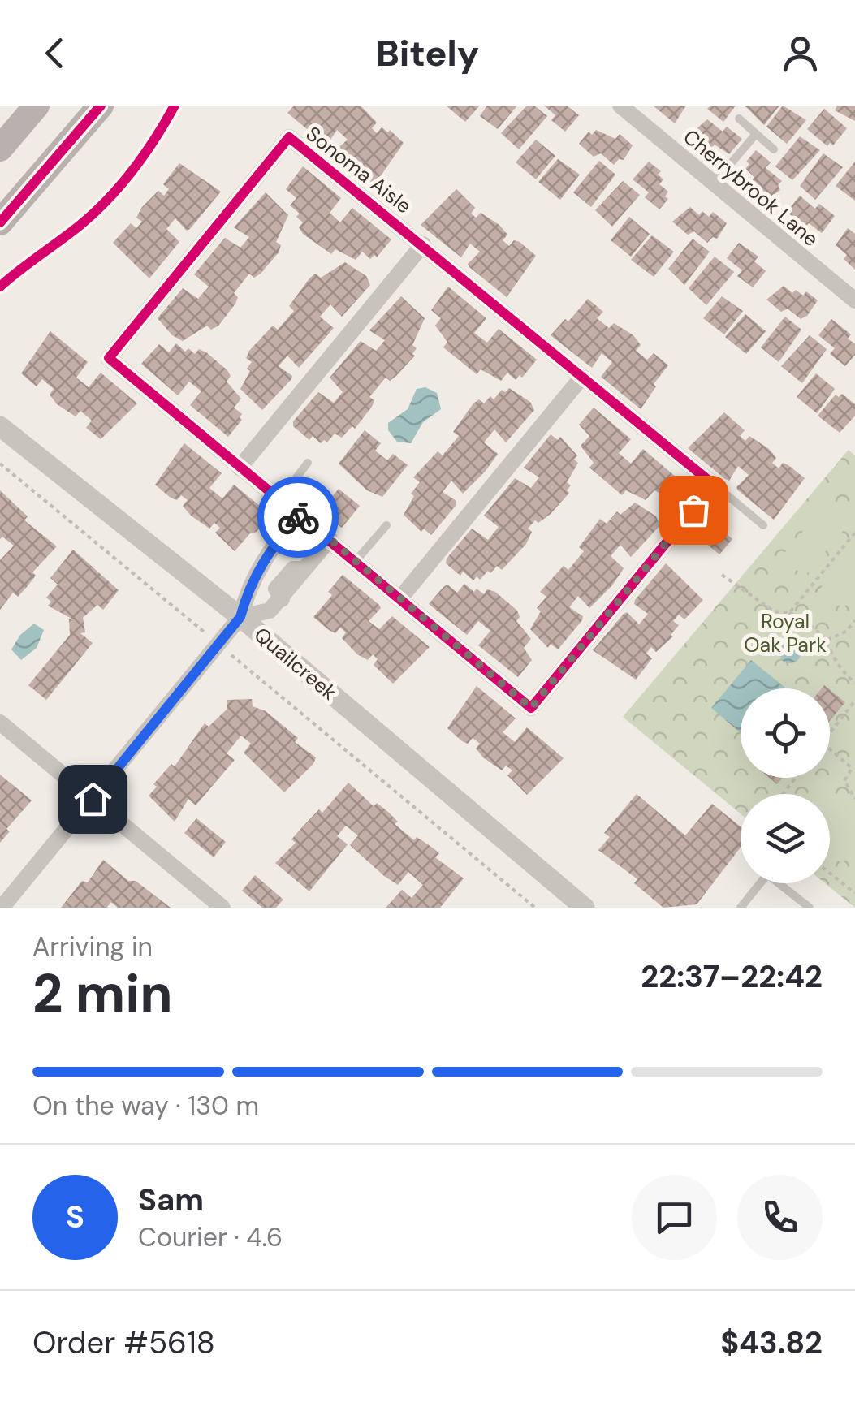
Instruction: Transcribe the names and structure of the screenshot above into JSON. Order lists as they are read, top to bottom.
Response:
{
  "streets": {
    "street": ["Sonoma Aisle", "Cherrybrook Lane", "Quailcreek"]
  },
  "parks": ["Royal Oak Park"],
  "page": {
    "header": "Bitely",
    "heading": ["2 min", "Arriving in", "22:37–22:42"],
    "panel": [
      "Sam",
      "Courier · 4.6",
      "Order #5618",
      "$43.82"
    ],
    "bar": "On the way · 130 m",
    "round": "S"
  }
}
